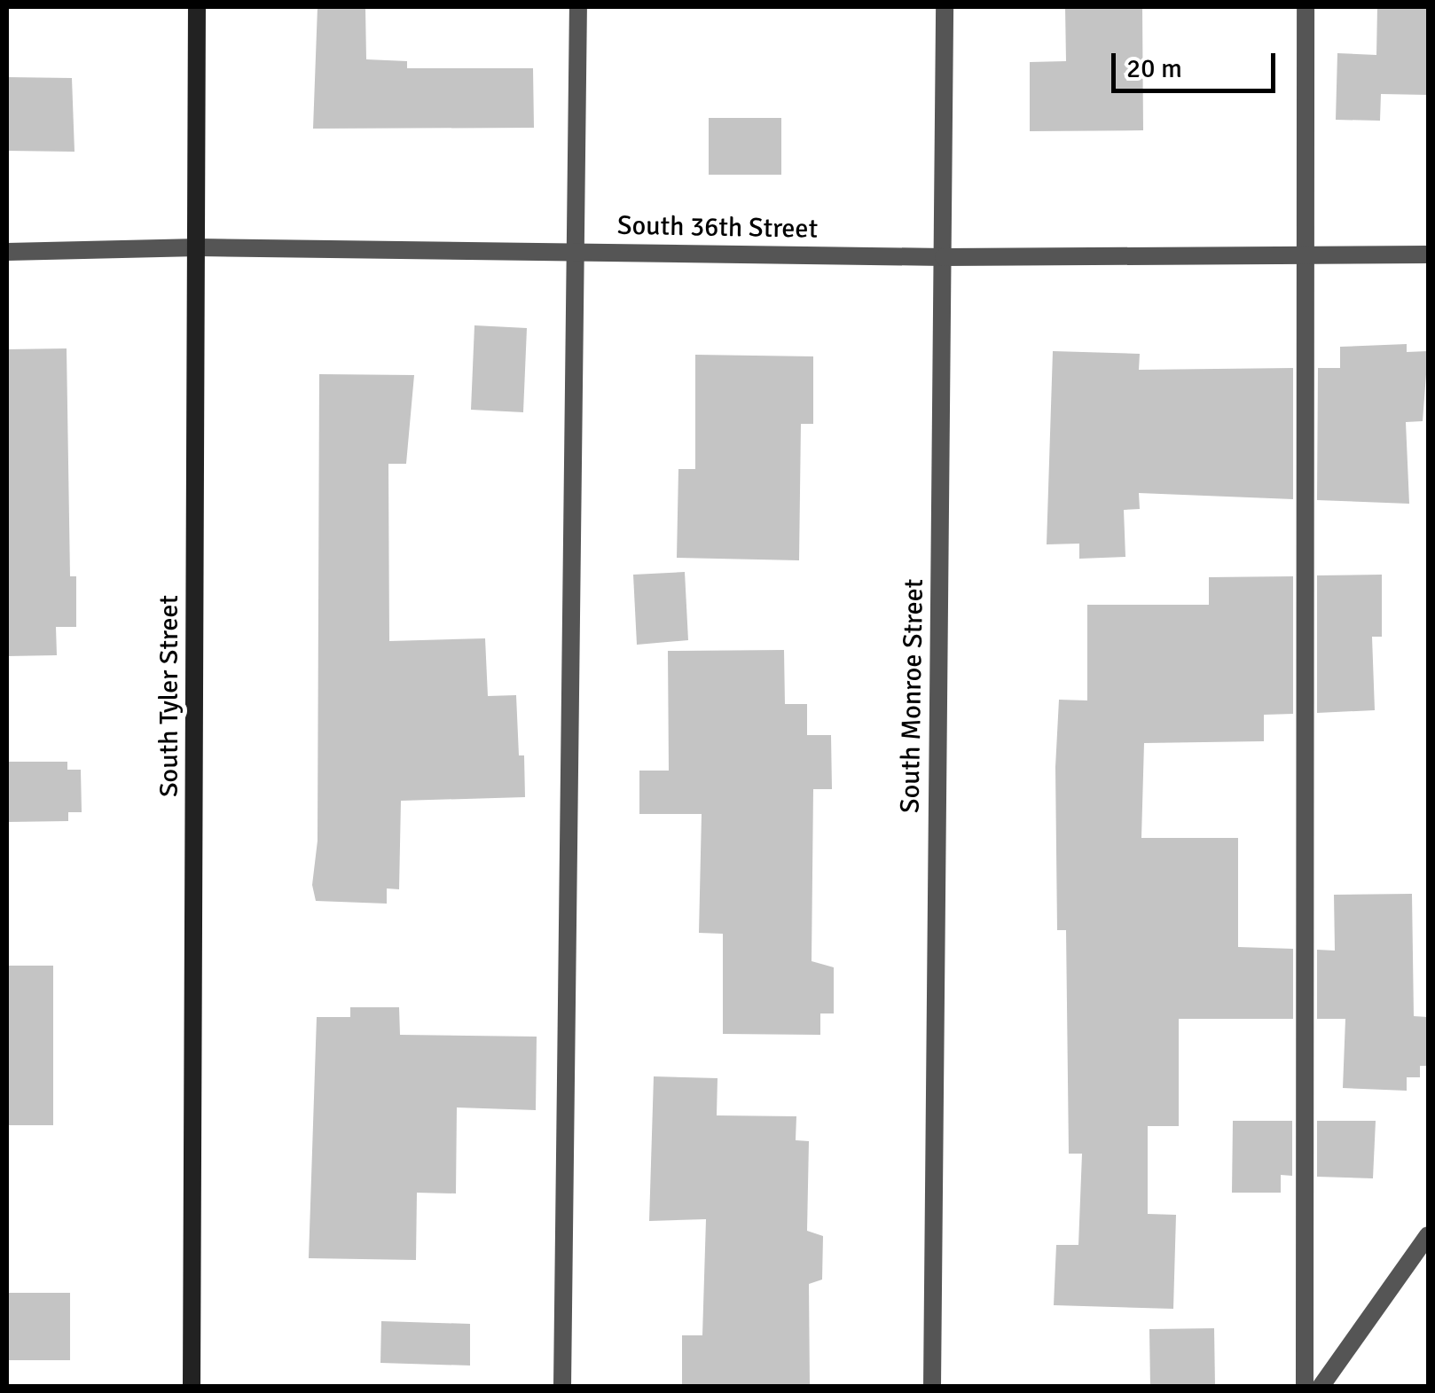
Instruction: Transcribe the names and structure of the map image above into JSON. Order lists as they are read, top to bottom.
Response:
{
  "streets": {
    "main road": ["South Tyler Street"],
    "street": ["South 36th Street", "South Monroe Street"]
  },
  "crossings": [
    ["South 36th Street", "South Tyler Street"],
    ["South 36th Street", "South Monroe Street"]
  ],
  "scale_bar": "20 m"
}
